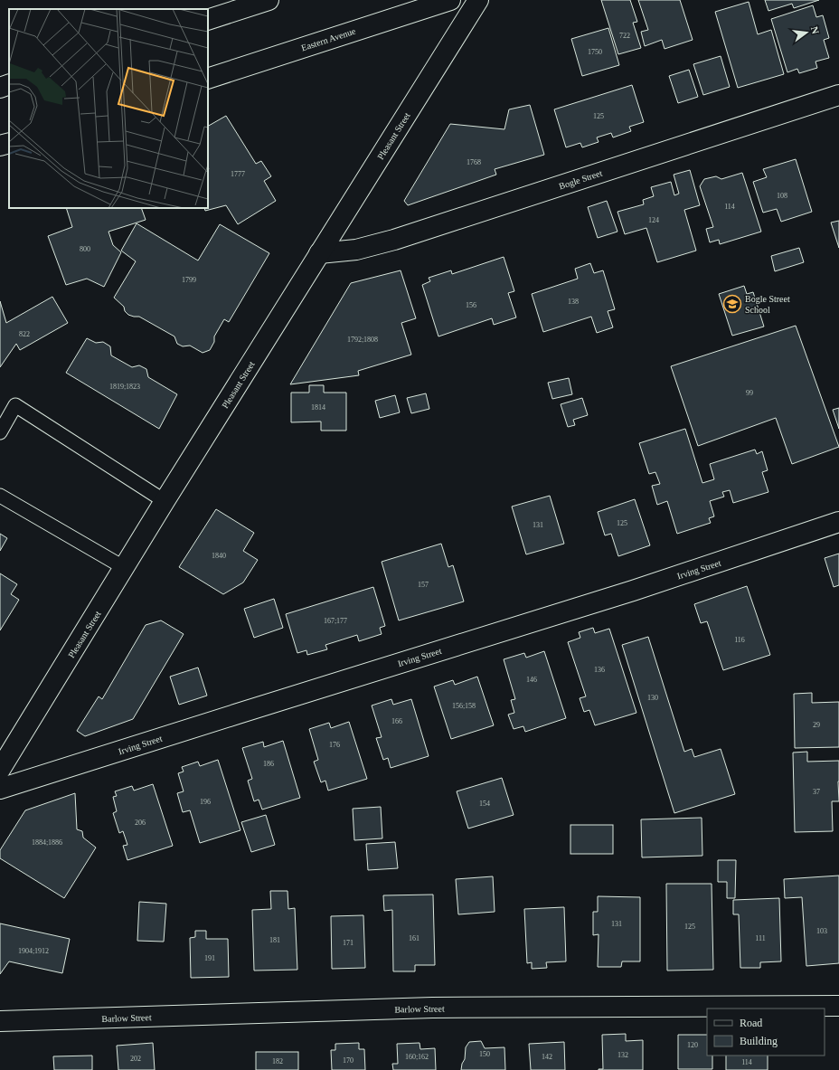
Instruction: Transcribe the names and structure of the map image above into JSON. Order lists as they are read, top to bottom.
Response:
{
  "streets": {
    "street": [
      "Eastern Avenue",
      "Pleasant Street",
      "Bogle Street",
      "Irving Street",
      "Barlow Street"
    ]
  },
  "crossings": [
    ["Pleasant Street", "Bogle Street"]
  ],
  "places": {
    "school or university": ["Bogle Street School"]
  },
  "house_numbers": [
    "722",
    "1750",
    "125",
    "1768",
    "1777",
    "108",
    "114",
    "124",
    "800",
    "1799",
    "138",
    "156",
    "822",
    "1792;1808",
    "1819;1823",
    "99",
    "1814",
    "125",
    "131",
    "1840",
    "157",
    "167;177",
    "116",
    "136",
    "146",
    "130",
    "156;158",
    "166",
    "29",
    "176",
    "186",
    "37",
    "196",
    "154",
    "206",
    "1884;1886",
    "131",
    "125",
    "103",
    "161",
    "111",
    "181",
    "171",
    "1904;1912",
    "191",
    "120",
    "150",
    "132",
    "160;162",
    "142",
    "202",
    "170",
    "182",
    "114"
  ],
  "legend": ["Road", "Building"],
  "north": "right"
}
